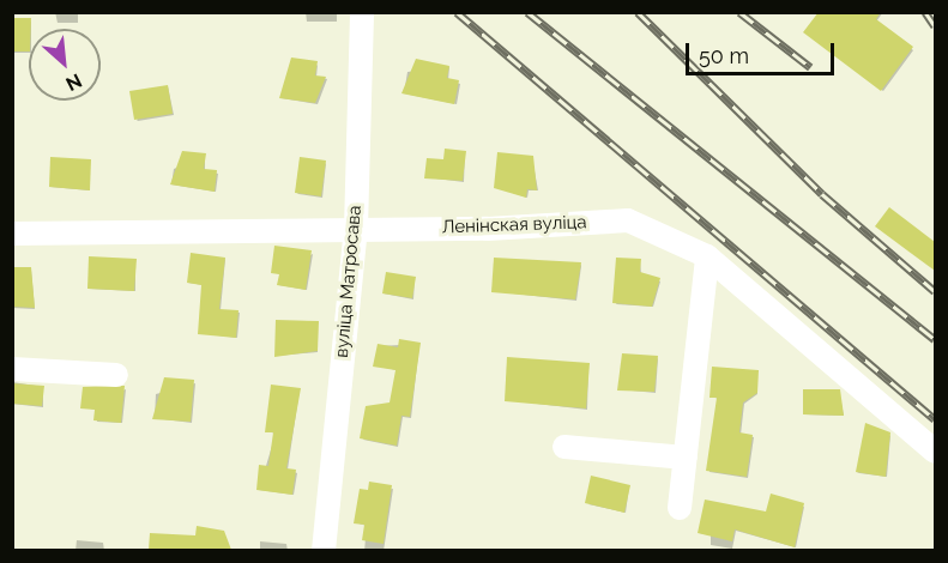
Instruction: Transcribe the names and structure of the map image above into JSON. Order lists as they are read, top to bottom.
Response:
{
  "streets": {
    "street": ["Ленінская вуліца", "вуліца Матросава"]
  },
  "crossings": [
    ["Ленінская вуліца", "вуліца Матросава"]
  ],
  "scale_bar": "50 m",
  "north": "bottom right"
}
